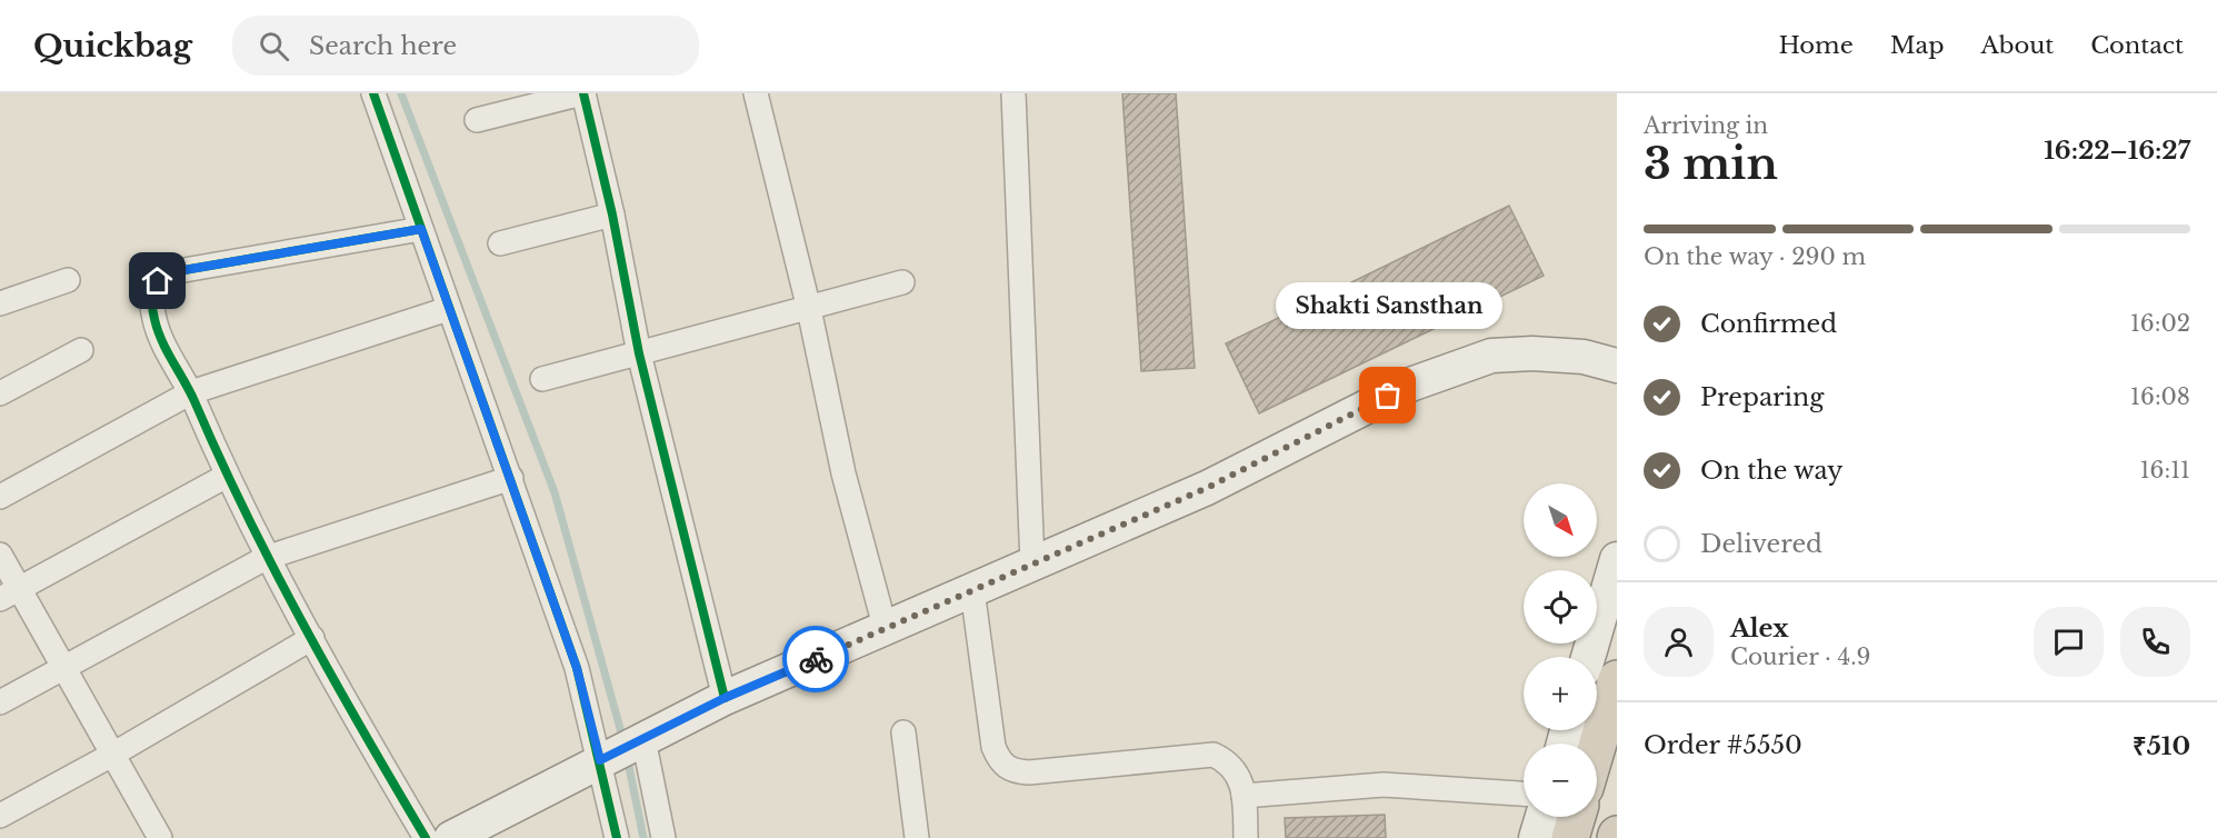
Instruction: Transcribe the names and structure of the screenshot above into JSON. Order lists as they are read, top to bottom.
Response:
{
  "places": ["Shakti Sansthan"],
  "north": "bottom right",
  "page": {
    "header": "Quickbag",
    "search": "Search here",
    "nav": [
      "Home",
      "Map",
      "About",
      "Contact"
    ],
    "heading": ["3 min", "Arriving in", "16:22–16:27"],
    "panel": [
      "Alex",
      "Courier · 4.9",
      "Order #5550",
      "₹510"
    ],
    "bar": "On the way · 290 m",
    "bubble": "Shakti Sansthan",
    "list": [
      ["Confirmed", "16:02"],
      ["Preparing", "16:08"],
      ["On the way", "16:11"],
      "Delivered"
    ],
    "map_buttons": ["+", "−"]
  }
}
